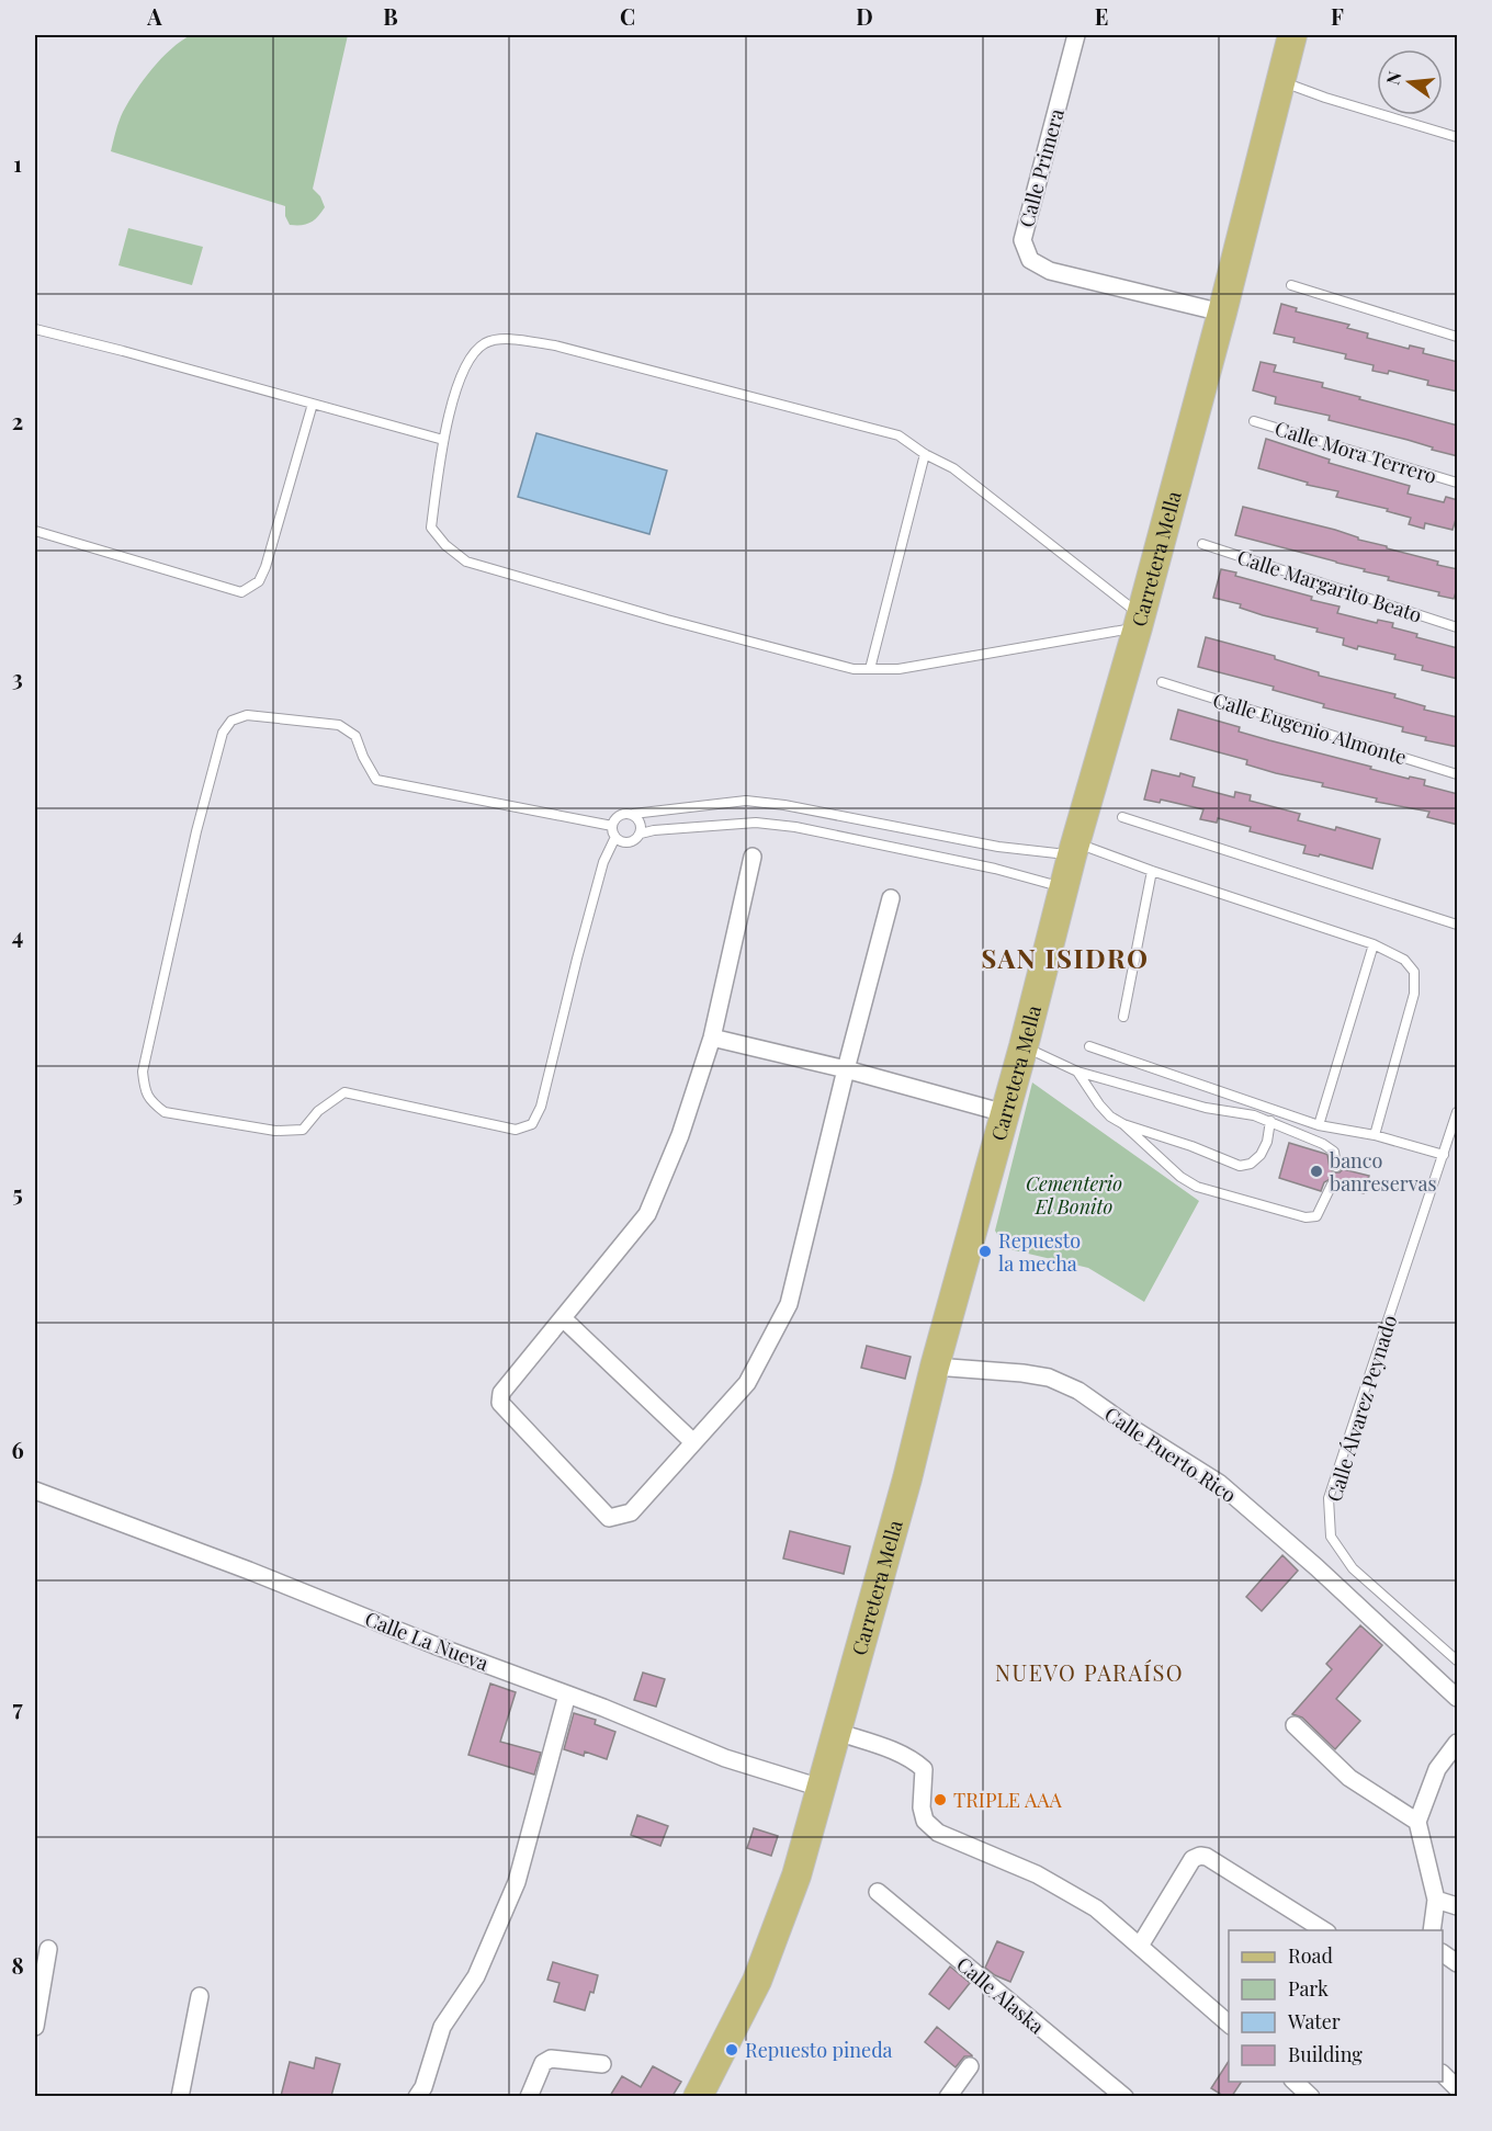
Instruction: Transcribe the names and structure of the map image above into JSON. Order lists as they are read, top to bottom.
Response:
{
  "streets": {
    "main road": ["Carretera Mella"],
    "street": [
      "Calle Primera",
      "Calle Puerto Rico",
      "Calle La Nueva",
      "Calle Alaska"
    ],
    "lane": [
      "Calle Mora Terrero",
      "Calle Margarito Beato",
      "Calle Eugenio Almonte",
      "Calle Álvarez Peynado"
    ]
  },
  "crossings": [
    ["Calle Primera", "Carretera Mella"],
    ["Carretera Mella", "Calle Puerto Rico"],
    ["Carretera Mella", "Calle La Nueva"]
  ],
  "districts": ["SAN ISIDRO", "NUEVO PARAÍSO"],
  "parks": ["Cementerio El Bonito"],
  "places": [
    "banco banreservas",
    "Repuesto la mecha",
    "TRIPLE AAA",
    "Repuesto pineda"
  ],
  "legend": [
    "Road",
    "Park",
    "Water",
    "Building"
  ],
  "north": "left",
  "grid": {
    "columns": [
      "A",
      "B",
      "C",
      "D",
      "E",
      "F"
    ],
    "rows": [
      "1",
      "2",
      "3",
      "4",
      "5",
      "6",
      "7",
      "8"
    ]
  }
}
